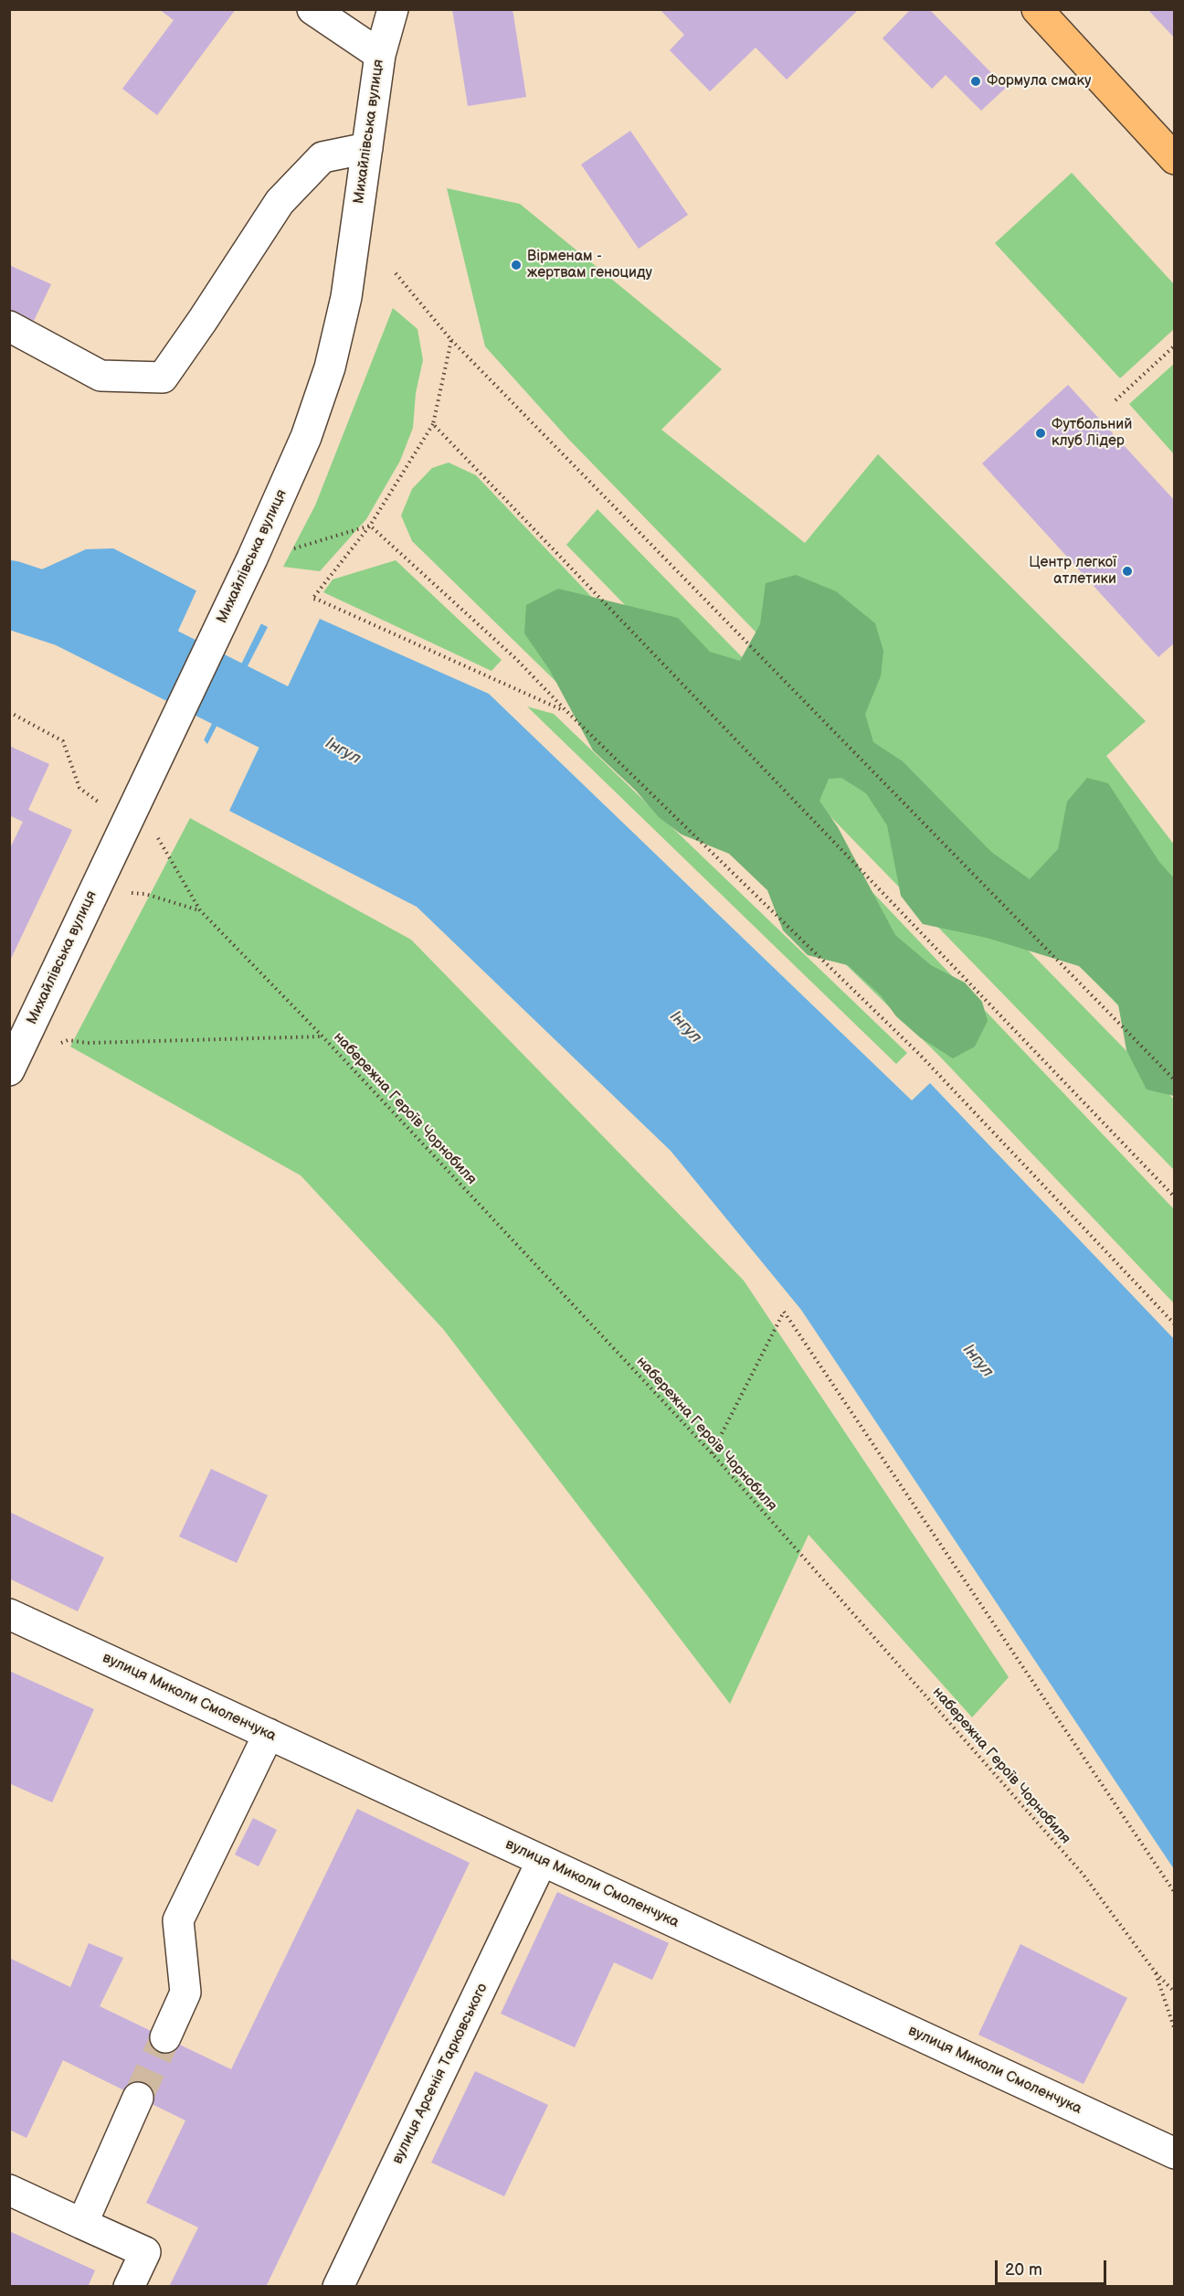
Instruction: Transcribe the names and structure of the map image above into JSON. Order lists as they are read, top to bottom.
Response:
{
  "streets": {
    "street": ["Михайлівська вулиця", "вулиця Миколи Смоленчука", "вулиця Арсенія Тарковського"],
    "path": ["набережна Героїв Чорнобиля"]
  },
  "crossings": [
    ["Михайлівська вулиця", "набережна Героїв Чорнобиля"],
    ["вулиця Миколи Смоленчука", "вулиця Арсенія Тарковського"]
  ],
  "water": ["Інгул"],
  "places": [
    "Формула смаку",
    "Вірменам - жертвам геноциду",
    "Футбольний клуб Лідер",
    "Центр легкої атлетики"
  ],
  "scale_bar": "20 m"
}
